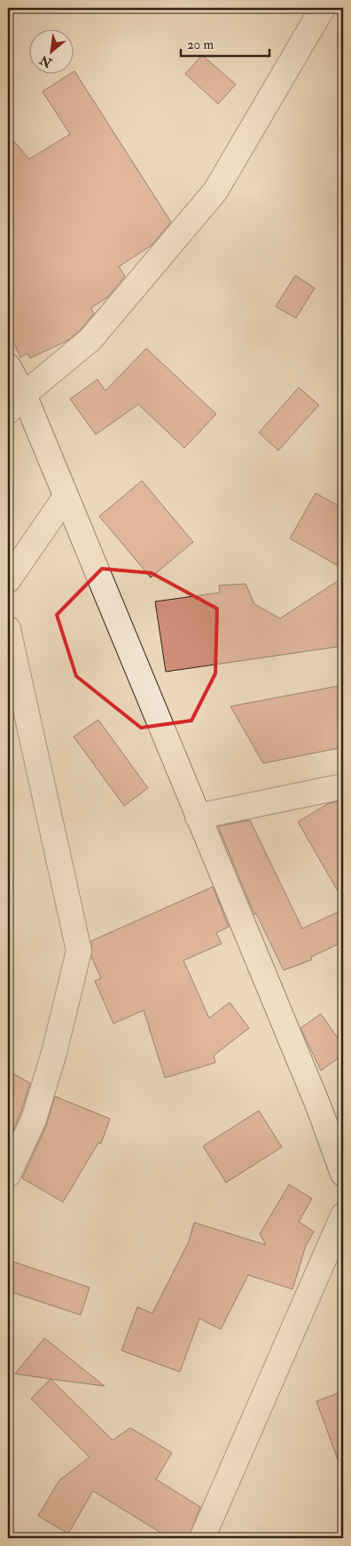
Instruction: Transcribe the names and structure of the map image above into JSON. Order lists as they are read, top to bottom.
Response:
{
  "scale_bar": "20 m",
  "north": "bottom left"
}
